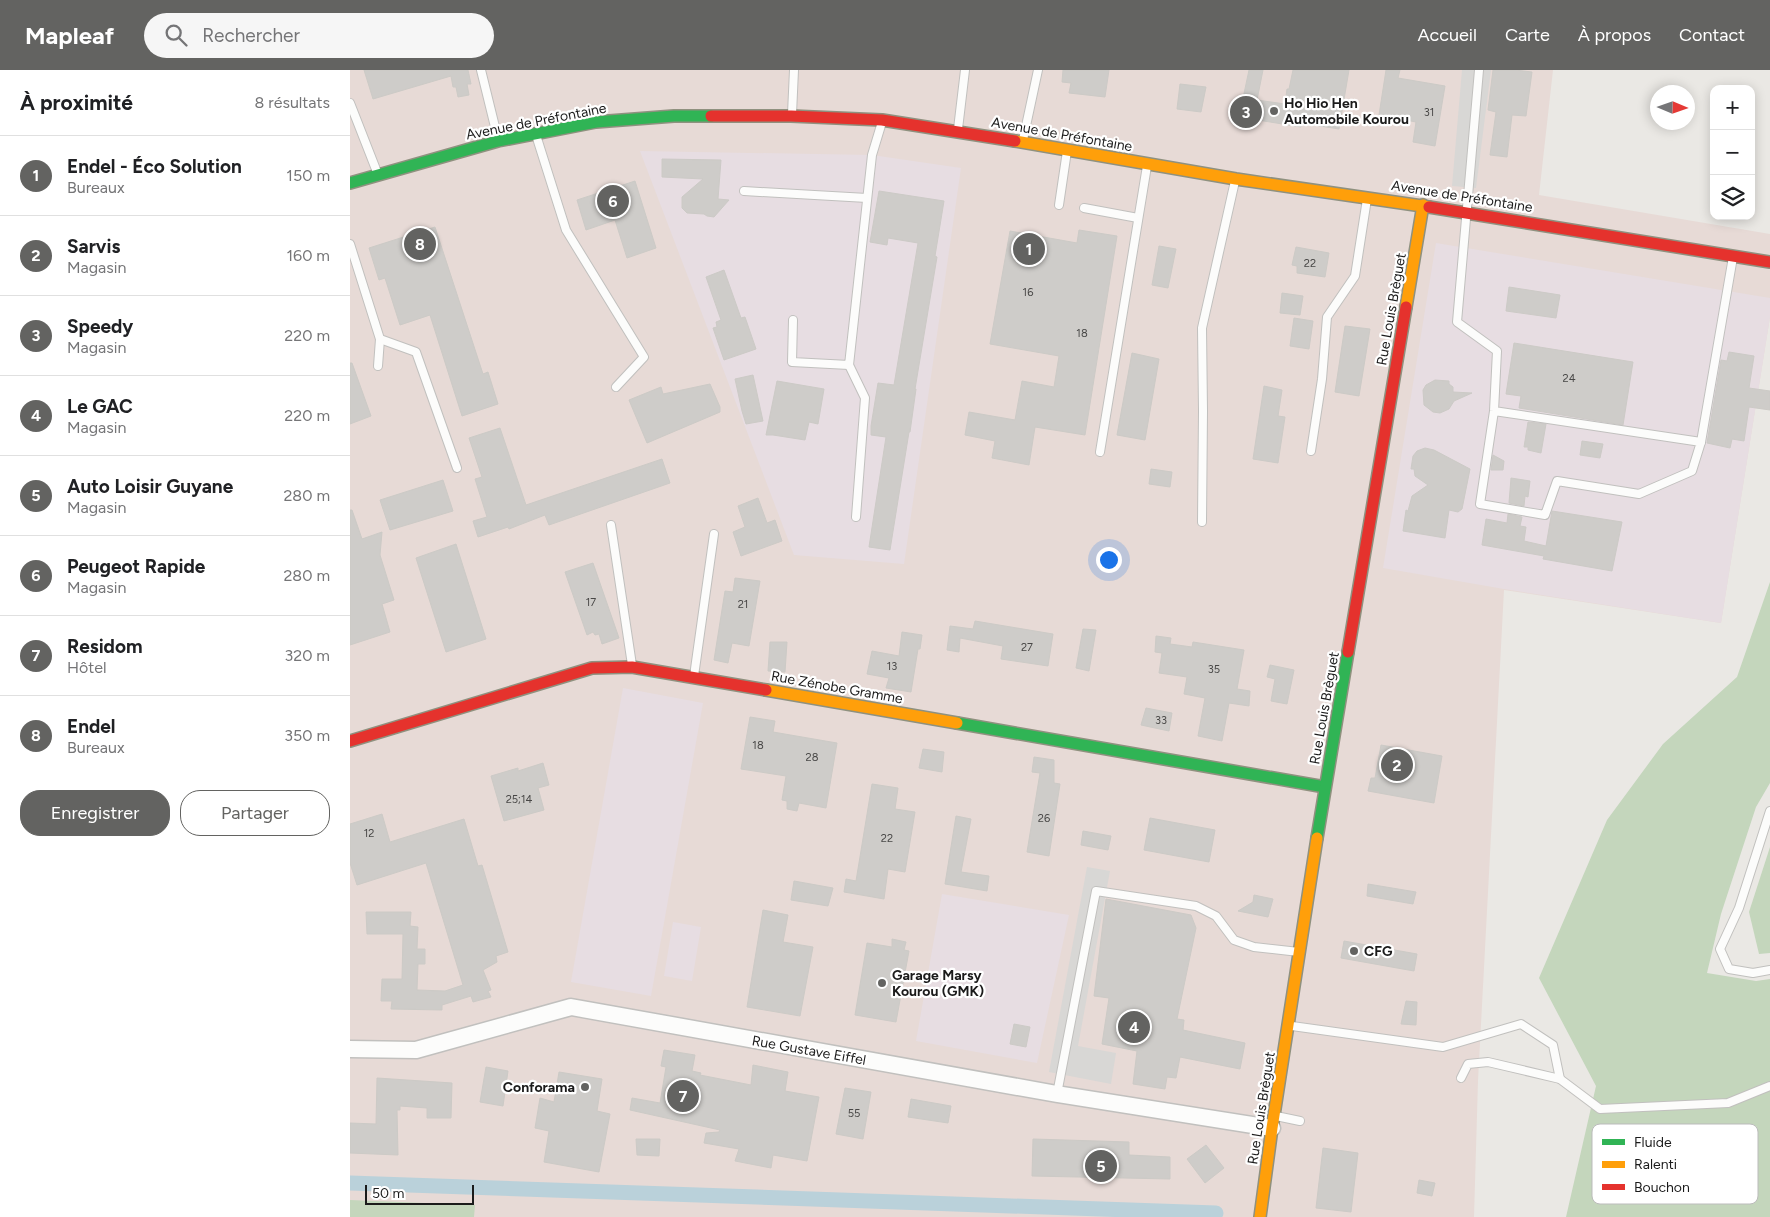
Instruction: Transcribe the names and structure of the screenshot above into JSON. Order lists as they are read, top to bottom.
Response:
{
  "streets": {
    "street": [
      "Avenue de Préfontaine",
      "Rue Louis Brèguet",
      "Rue Zénobe Gramme",
      "Rue Gustave Eiffel"
    ]
  },
  "crossings": [
    ["Avenue de Préfontaine", "Rue Louis Brèguet"],
    ["Rue Louis Brèguet", "Rue Zénobe Gramme"],
    ["Rue Louis Brèguet", "Rue Gustave Eiffel"]
  ],
  "places": [
    "Ho Hio Hen Automobile Kourou",
    "CFG",
    "Garage Marsy Kourou (GMK)",
    "Conforama"
  ],
  "house_numbers": [
    "31",
    "22",
    "16",
    "18",
    "24",
    "17",
    "21",
    "27",
    "13",
    "35",
    "33",
    "18",
    "28",
    "25;14",
    "26",
    "12",
    "22",
    "55"
  ],
  "legend": ["Fluide", "Ralenti", "Bouchon"],
  "scale_bar": "50 m",
  "north": "right",
  "page": {
    "header": "Mapleaf",
    "search": "Rechercher",
    "nav": [
      "Accueil",
      "Carte",
      "À propos",
      "Contact"
    ],
    "heading": ["À proximité", "8 résultats"],
    "map_buttons": ["+", "−"],
    "pins": [
      "3",
      "6",
      "8",
      "1",
      "2",
      "4",
      "7",
      "5"
    ],
    "list": [
      {
        "mark": "1",
        "name": "Endel - Éco Solution",
        "note": "Bureaux",
        "value": "150 m"
      },
      {
        "mark": "2",
        "name": "Sarvis",
        "note": "Magasin",
        "value": "160 m"
      },
      {
        "mark": "3",
        "name": "Speedy",
        "note": "Magasin",
        "value": "220 m"
      },
      {
        "mark": "4",
        "name": "Le GAC",
        "note": "Magasin",
        "value": "220 m"
      },
      {
        "mark": "5",
        "name": "Auto Loisir Guyane",
        "note": "Magasin",
        "value": "280 m"
      },
      {
        "mark": "6",
        "name": "Peugeot Rapide",
        "note": "Magasin",
        "value": "280 m"
      },
      {
        "mark": "7",
        "name": "Residom",
        "note": "Hôtel",
        "value": "320 m"
      },
      {
        "mark": "8",
        "name": "Endel",
        "note": "Bureaux",
        "value": "350 m"
      }
    ],
    "buttons": ["Enregistrer", "Partager"],
    "scale": "50 m"
  }
}
